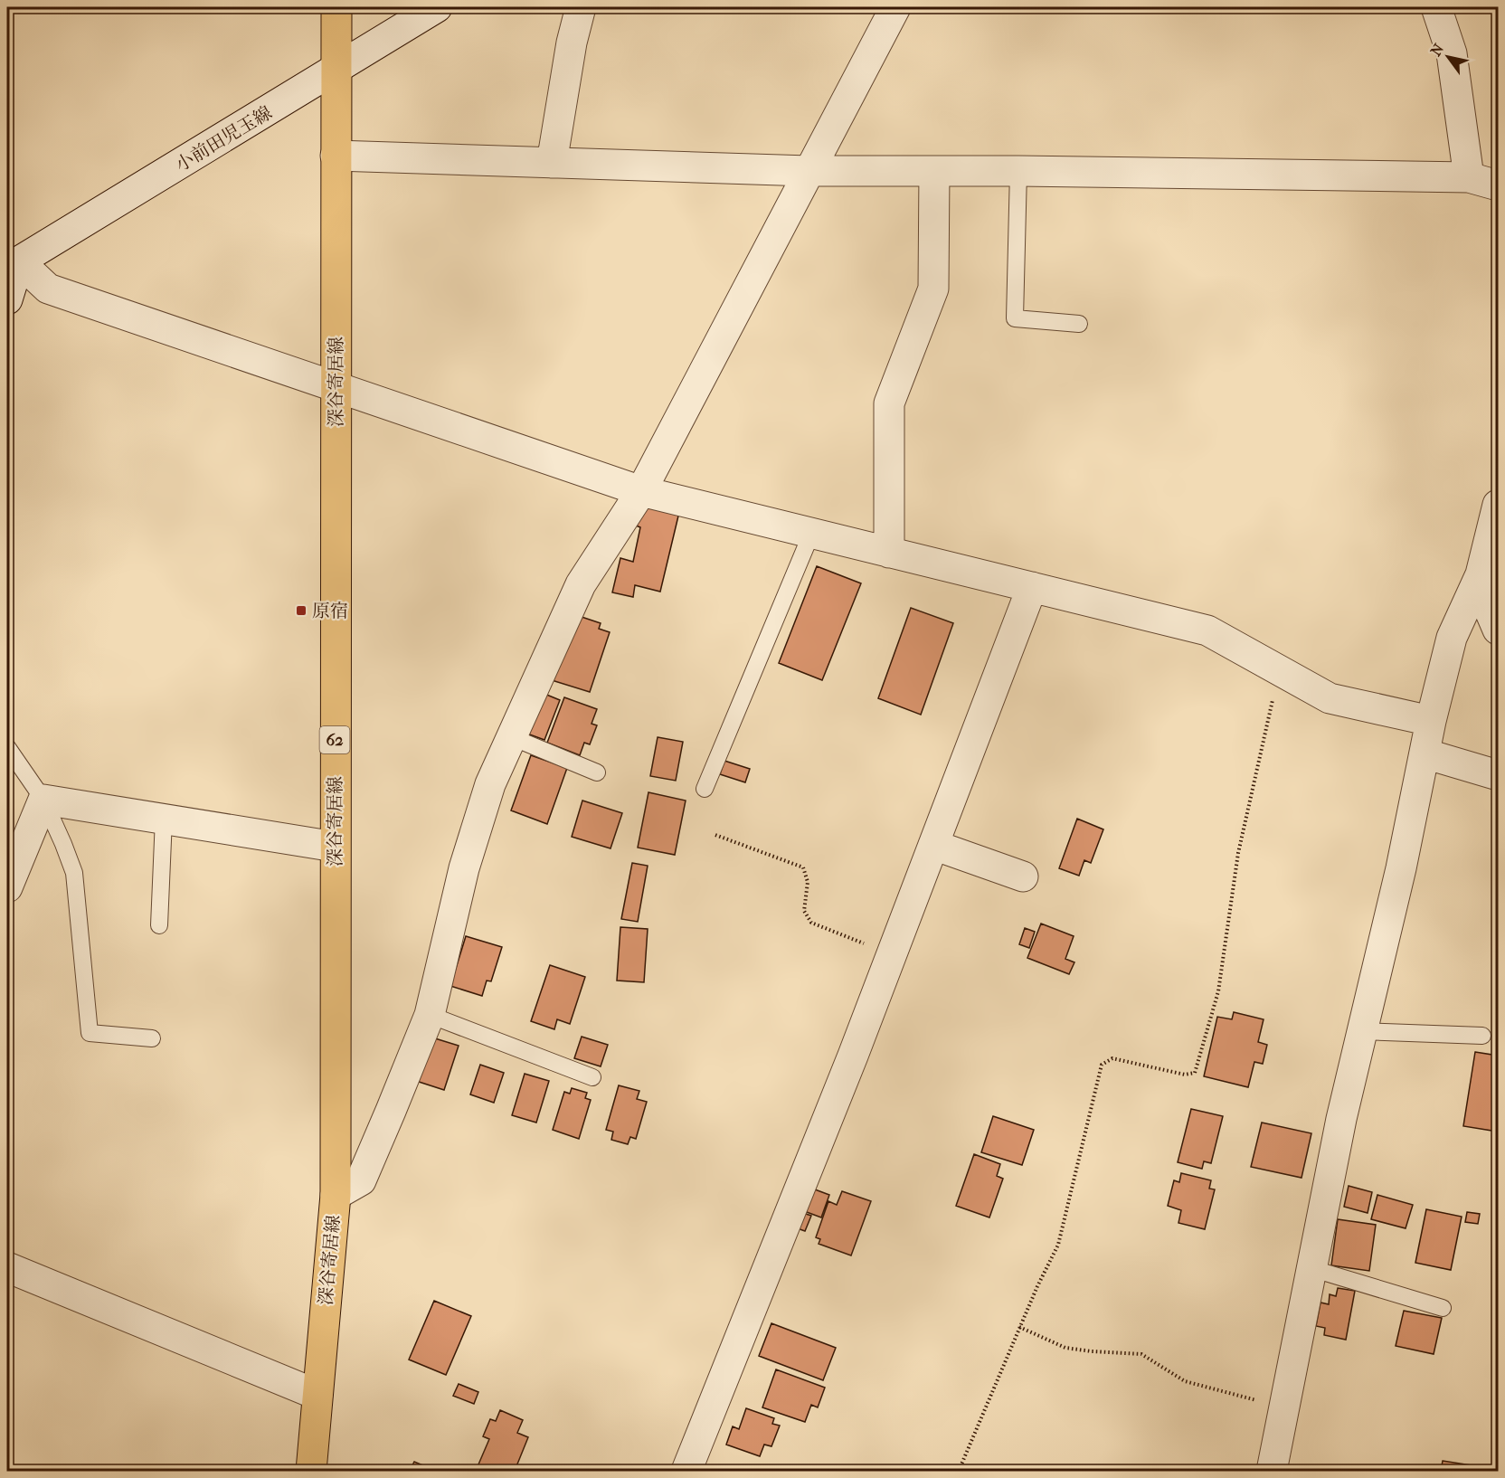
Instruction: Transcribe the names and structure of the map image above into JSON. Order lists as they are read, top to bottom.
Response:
{
  "streets": {
    "main road": ["深谷寄居線", "62"],
    "street": ["小前田児玉線"]
  },
  "crossings": [
    ["小前田児玉線", "深谷寄居線"]
  ],
  "places": {
    "transit": ["原宿"]
  },
  "north": "top left"
}
